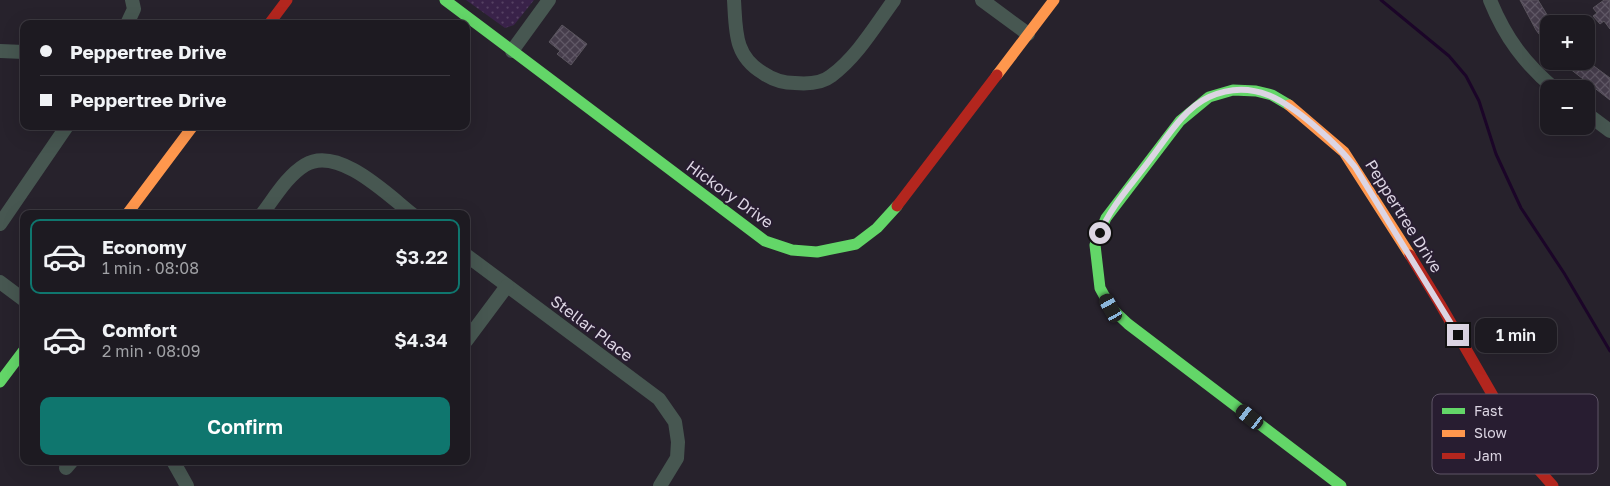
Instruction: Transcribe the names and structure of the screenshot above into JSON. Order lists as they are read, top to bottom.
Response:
{
  "streets": {
    "street": ["Hickory Drive", "Peppertree Drive", "Stellar Place"]
  },
  "legend": ["Fast", "Slow", "Jam"],
  "page": {
    "map_buttons": ["+", "−"],
    "banner": ["Peppertree Drive", "Peppertree Drive"],
    "list": [
      {
        "name": "Economy",
        "note": "1 min · 08:08",
        "value": "$3.22"
      },
      {
        "name": "Comfort",
        "note": "2 min · 08:09",
        "value": "$4.34"
      }
    ],
    "bubble": "1 min",
    "buttons": "Confirm"
  }
}
